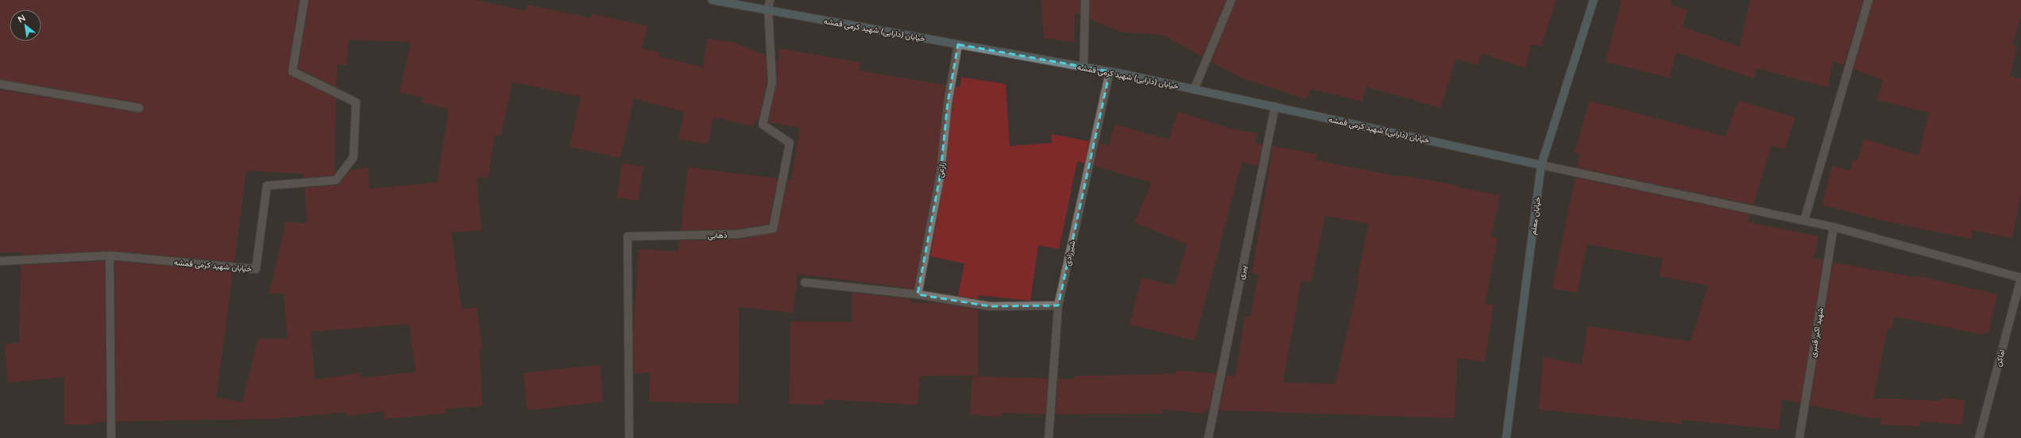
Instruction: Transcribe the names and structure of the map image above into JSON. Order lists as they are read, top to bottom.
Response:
{
  "streets": {
    "street": [
      "خیابان (دارابی) شهید کرمی قمشه",
      "زارعی",
      "خیابان معلم",
      "ذهابی",
      "شیرزادی",
      "خیابان شهید کرمی قمشه",
      "پیری",
      "شهید اکبر قنبری",
      "اماکن"
    ]
  },
  "crossings": [
    ["خیابان (دارابی) شهید کرمی قمشه", "زارعی"],
    ["خیابان (دارابی) شهید کرمی قمشه", "خیابان معلم"],
    ["خیابان (دارابی) شهید کرمی قمشه", "ذهابی"],
    ["خیابان (دارابی) شهید کرمی قمشه", "شیرزادی"],
    ["خیابان (دارابی) شهید کرمی قمشه", "پیری"]
  ],
  "north": "top left"
}
